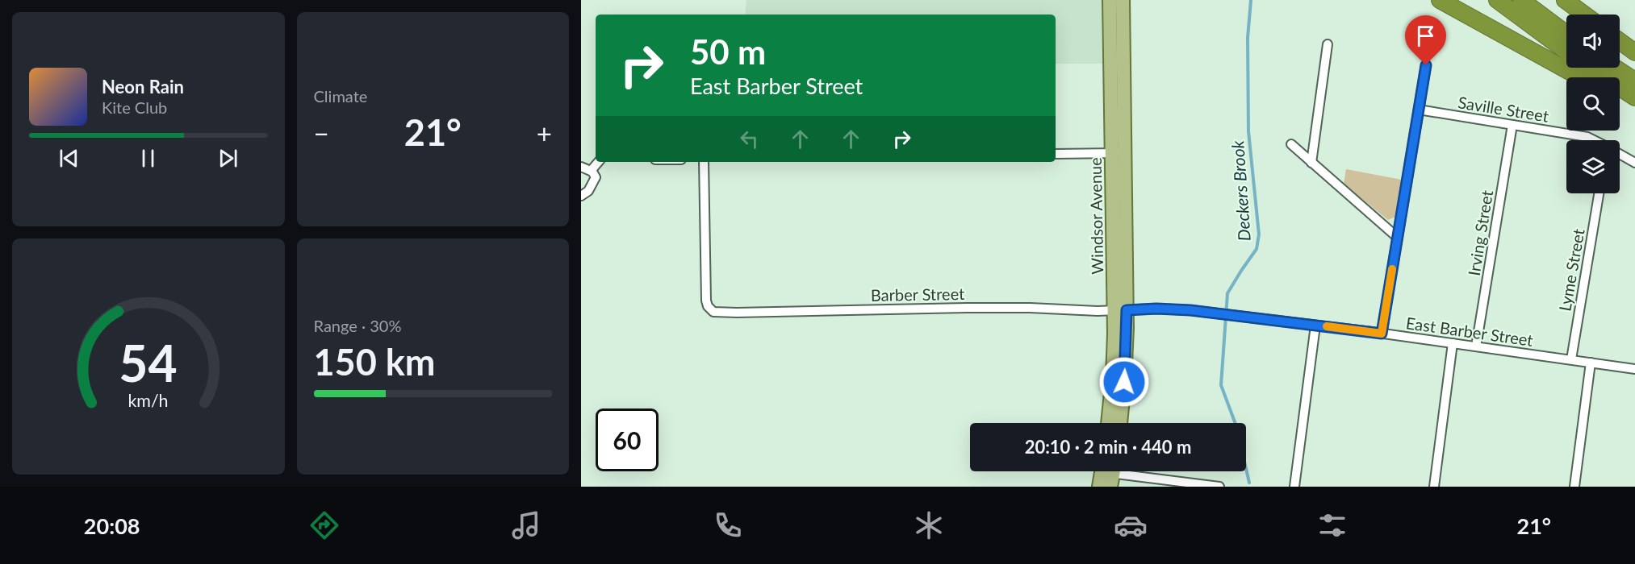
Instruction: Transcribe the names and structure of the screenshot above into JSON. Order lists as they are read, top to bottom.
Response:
{
  "streets": {
    "main road": ["Windsor Avenue"],
    "street": [
      "Saville Street",
      "Irving Street",
      "Lyme Street",
      "Barber Street",
      "East Barber Street"
    ]
  },
  "crossings": [
    ["Saville Street", "Irving Street"],
    ["Windsor Avenue", "Barber Street"],
    ["Windsor Avenue", "East Barber Street"],
    ["Irving Street", "East Barber Street"],
    ["Lyme Street", "East Barber Street"],
    ["Barber Street", "East Barber Street"]
  ],
  "water": ["Deckers Brook"],
  "page": {
    "tile": [
      "Climate",
      ["Range · 30%", "150 km"]
    ],
    "turn": ["50 m", "East Barber Street"],
    "song": ["Neon Rain", "Kite Club"],
    "heat": ["−", "21°", "+"],
    "limit": "60",
    "trip": "20:10 · 2 min · 440 m",
    "tabs": ["20:08", "21°"],
    "gauge": ["54", "km/h"]
  }
}
